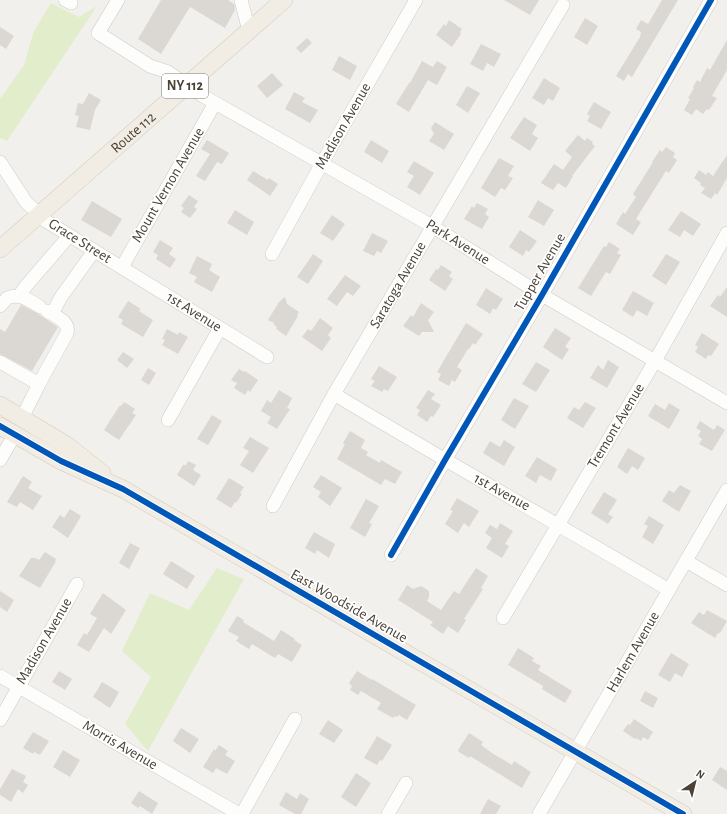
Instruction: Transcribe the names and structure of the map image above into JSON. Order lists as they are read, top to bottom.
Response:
{
  "streets": {
    "main road": ["NY 112", "Route 112", "East Woodside Avenue"],
    "street": [
      "Madison Avenue",
      "Mount Vernon Avenue",
      "Grace Street",
      "Park Avenue",
      "Tupper Avenue",
      "Saratoga Avenue",
      "1st Avenue",
      "Tremont Avenue",
      "Harlem Avenue",
      "Morris Avenue"
    ]
  },
  "crossings": [
    ["Madison Avenue", "Park Avenue"],
    ["Madison Avenue", "Morris Avenue"],
    ["Route 112", "Grace Street"],
    ["Route 112", "Park Avenue"],
    ["Mount Vernon Avenue", "Grace Street"],
    ["Mount Vernon Avenue", "Park Avenue"],
    ["Mount Vernon Avenue", "1st Avenue"],
    ["Grace Street", "1st Avenue"],
    ["Park Avenue", "Tupper Avenue"],
    ["Park Avenue", "Saratoga Avenue"],
    ["Park Avenue", "Tremont Avenue"],
    ["Tupper Avenue", "1st Avenue"],
    ["Saratoga Avenue", "1st Avenue"],
    ["1st Avenue", "Tremont Avenue"],
    ["1st Avenue", "Harlem Avenue"],
    ["East Woodside Avenue", "Harlem Avenue"]
  ],
  "north": "top right"
}
